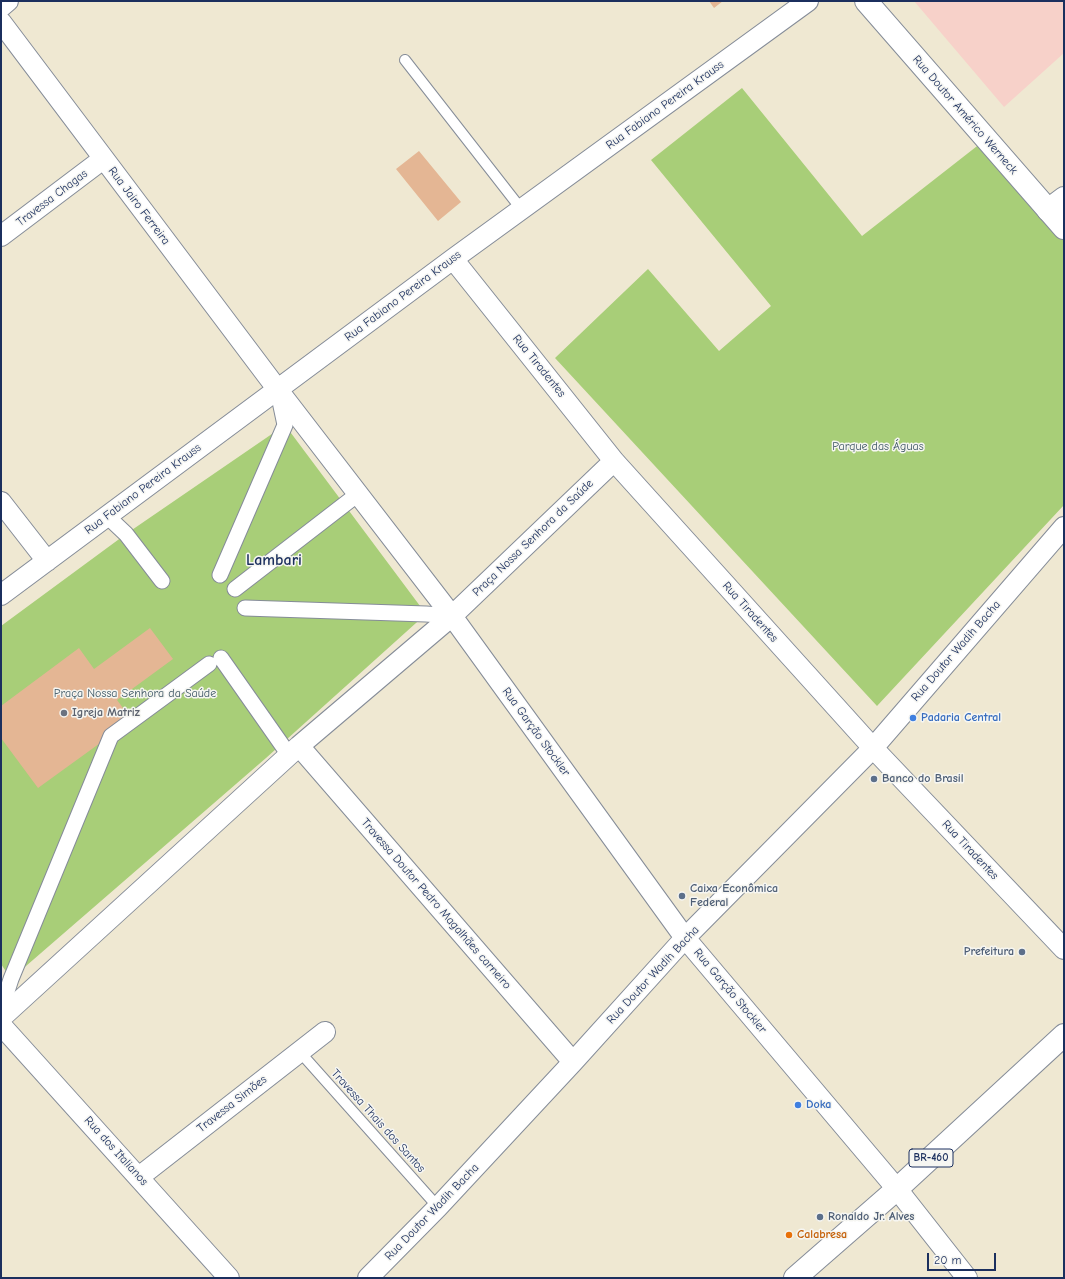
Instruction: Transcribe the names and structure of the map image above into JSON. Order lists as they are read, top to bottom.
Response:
{
  "streets": {
    "main road": ["Rua Doutor Américo Werneck", "BR-460"],
    "street": [
      "Rua Fabiano Pereira Krauss",
      "Travessa Chagas",
      "Rua Jairo Ferreira",
      "Rua Tiradentes",
      "Praça Nossa Senhora da Saúde",
      "Rua Doutor Wadih Bacha",
      "Rua Garção Stockler",
      "Travessa Doutor Pedro Magalhães carneiro",
      "Travessa Simões",
      "Rua dos Italianos"
    ],
    "lane": ["Travessa Thais dos Santos"]
  },
  "crossings": [
    ["Rua Fabiano Pereira Krauss", "Rua Jairo Ferreira"],
    ["Rua Fabiano Pereira Krauss", "Rua Tiradentes"],
    ["Travessa Chagas", "Rua Jairo Ferreira"],
    ["Rua Tiradentes", "Praça Nossa Senhora da Saúde"],
    ["Rua Tiradentes", "Rua Doutor Wadih Bacha"],
    ["Praça Nossa Senhora da Saúde", "Rua Garção Stockler"],
    ["Praça Nossa Senhora da Saúde", "Travessa Doutor Pedro Magalhães carneiro"],
    ["Rua Doutor Wadih Bacha", "Rua Garção Stockler"],
    ["Rua Doutor Wadih Bacha", "Travessa Doutor Pedro Magalhães carneiro"],
    ["Rua Doutor Wadih Bacha", "Travessa Thais dos Santos"],
    ["Rua Garção Stockler", "BR-460"],
    ["Travessa Simões", "Travessa Thais dos Santos"],
    ["Travessa Simões", "Rua dos Italianos"]
  ],
  "districts": ["Lambari"],
  "parks": ["Parque das Águas", "Praça Nossa Senhora da Saúde"],
  "places": [
    "Igreja Matriz",
    "Padaria Central",
    "Banco do Brasil",
    "Caixa Econômica Federal",
    "Prefeitura",
    "Doka",
    "Ronaldo Jr. Alves",
    "Calabresa"
  ],
  "scale_bar": "20 m"
}
